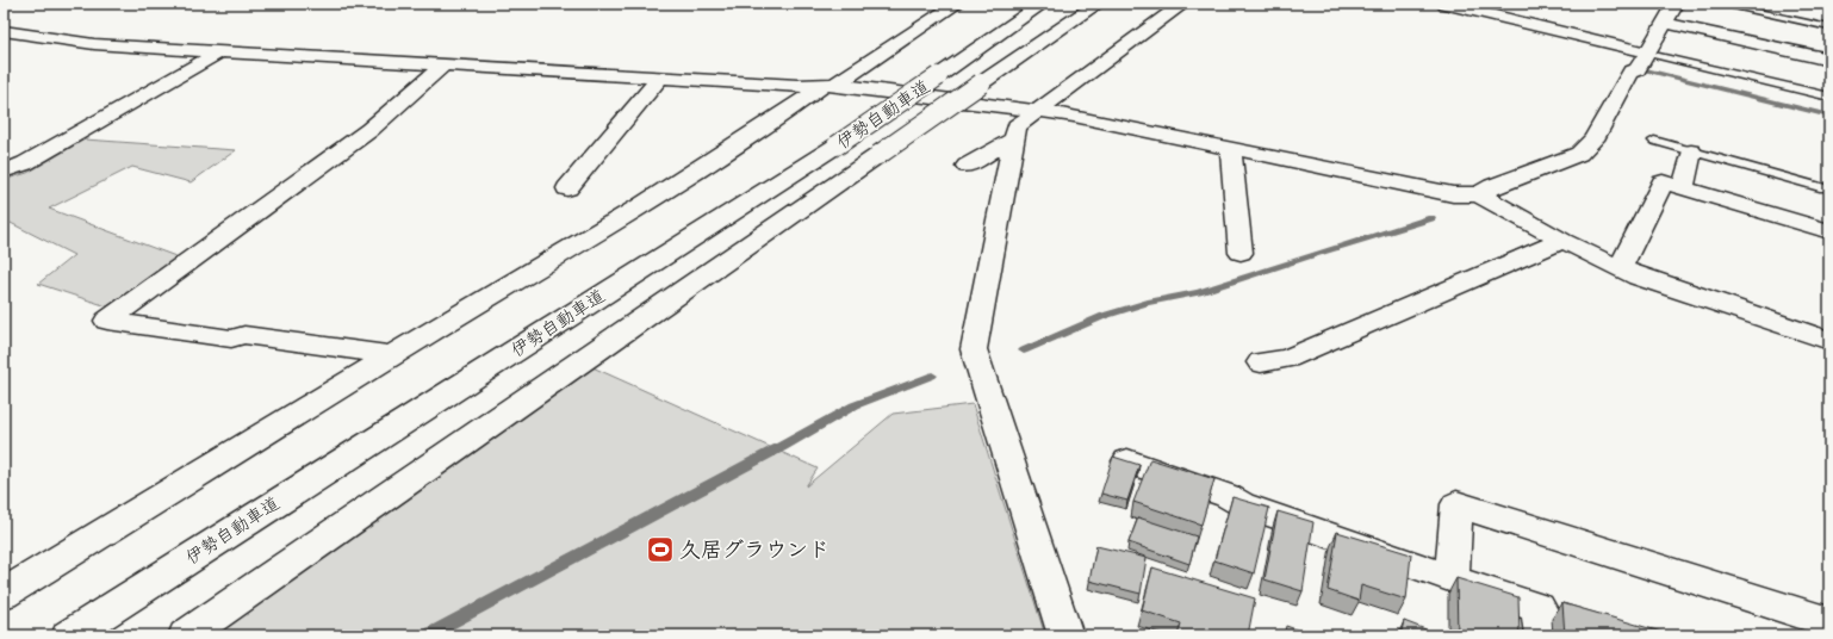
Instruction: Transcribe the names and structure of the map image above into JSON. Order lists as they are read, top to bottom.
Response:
{
  "streets": {
    "main road": ["伊勢自動車道"]
  },
  "places": {
    "sports": ["久居グラウンド"]
  }
}
